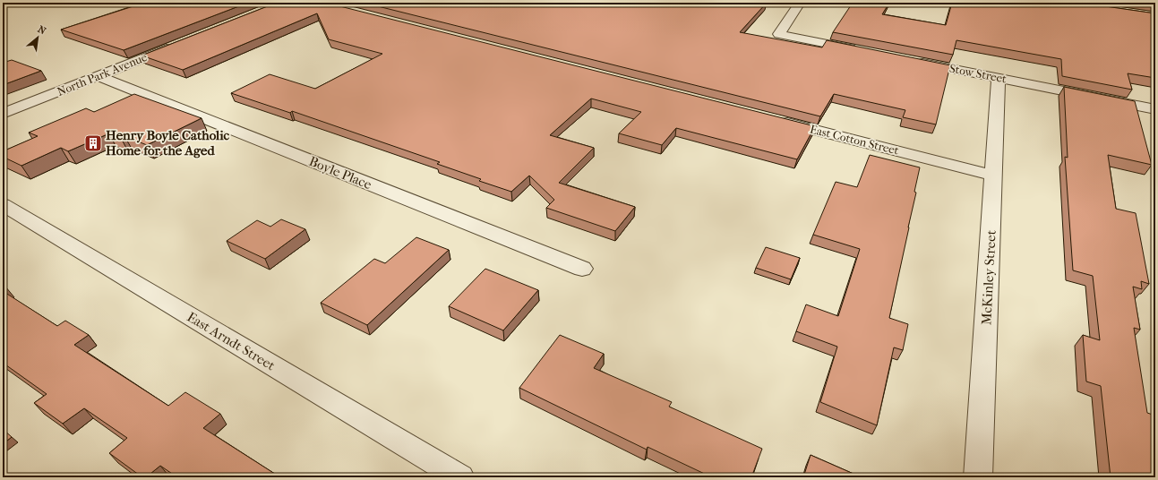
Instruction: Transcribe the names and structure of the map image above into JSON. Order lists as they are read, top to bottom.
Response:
{
  "streets": {
    "street": [
      "Stow Street",
      "North Park Avenue",
      "East Cotton Street",
      "Boyle Place",
      "McKinley Street",
      "East Arndt Street"
    ]
  },
  "crossings": [
    ["Stow Street", "McKinley Street"],
    ["North Park Avenue", "Boyle Place"],
    ["East Cotton Street", "McKinley Street"]
  ],
  "places": {
    "building": ["Henry Boyle Catholic Home for the Aged"]
  },
  "north": "top right"
}
